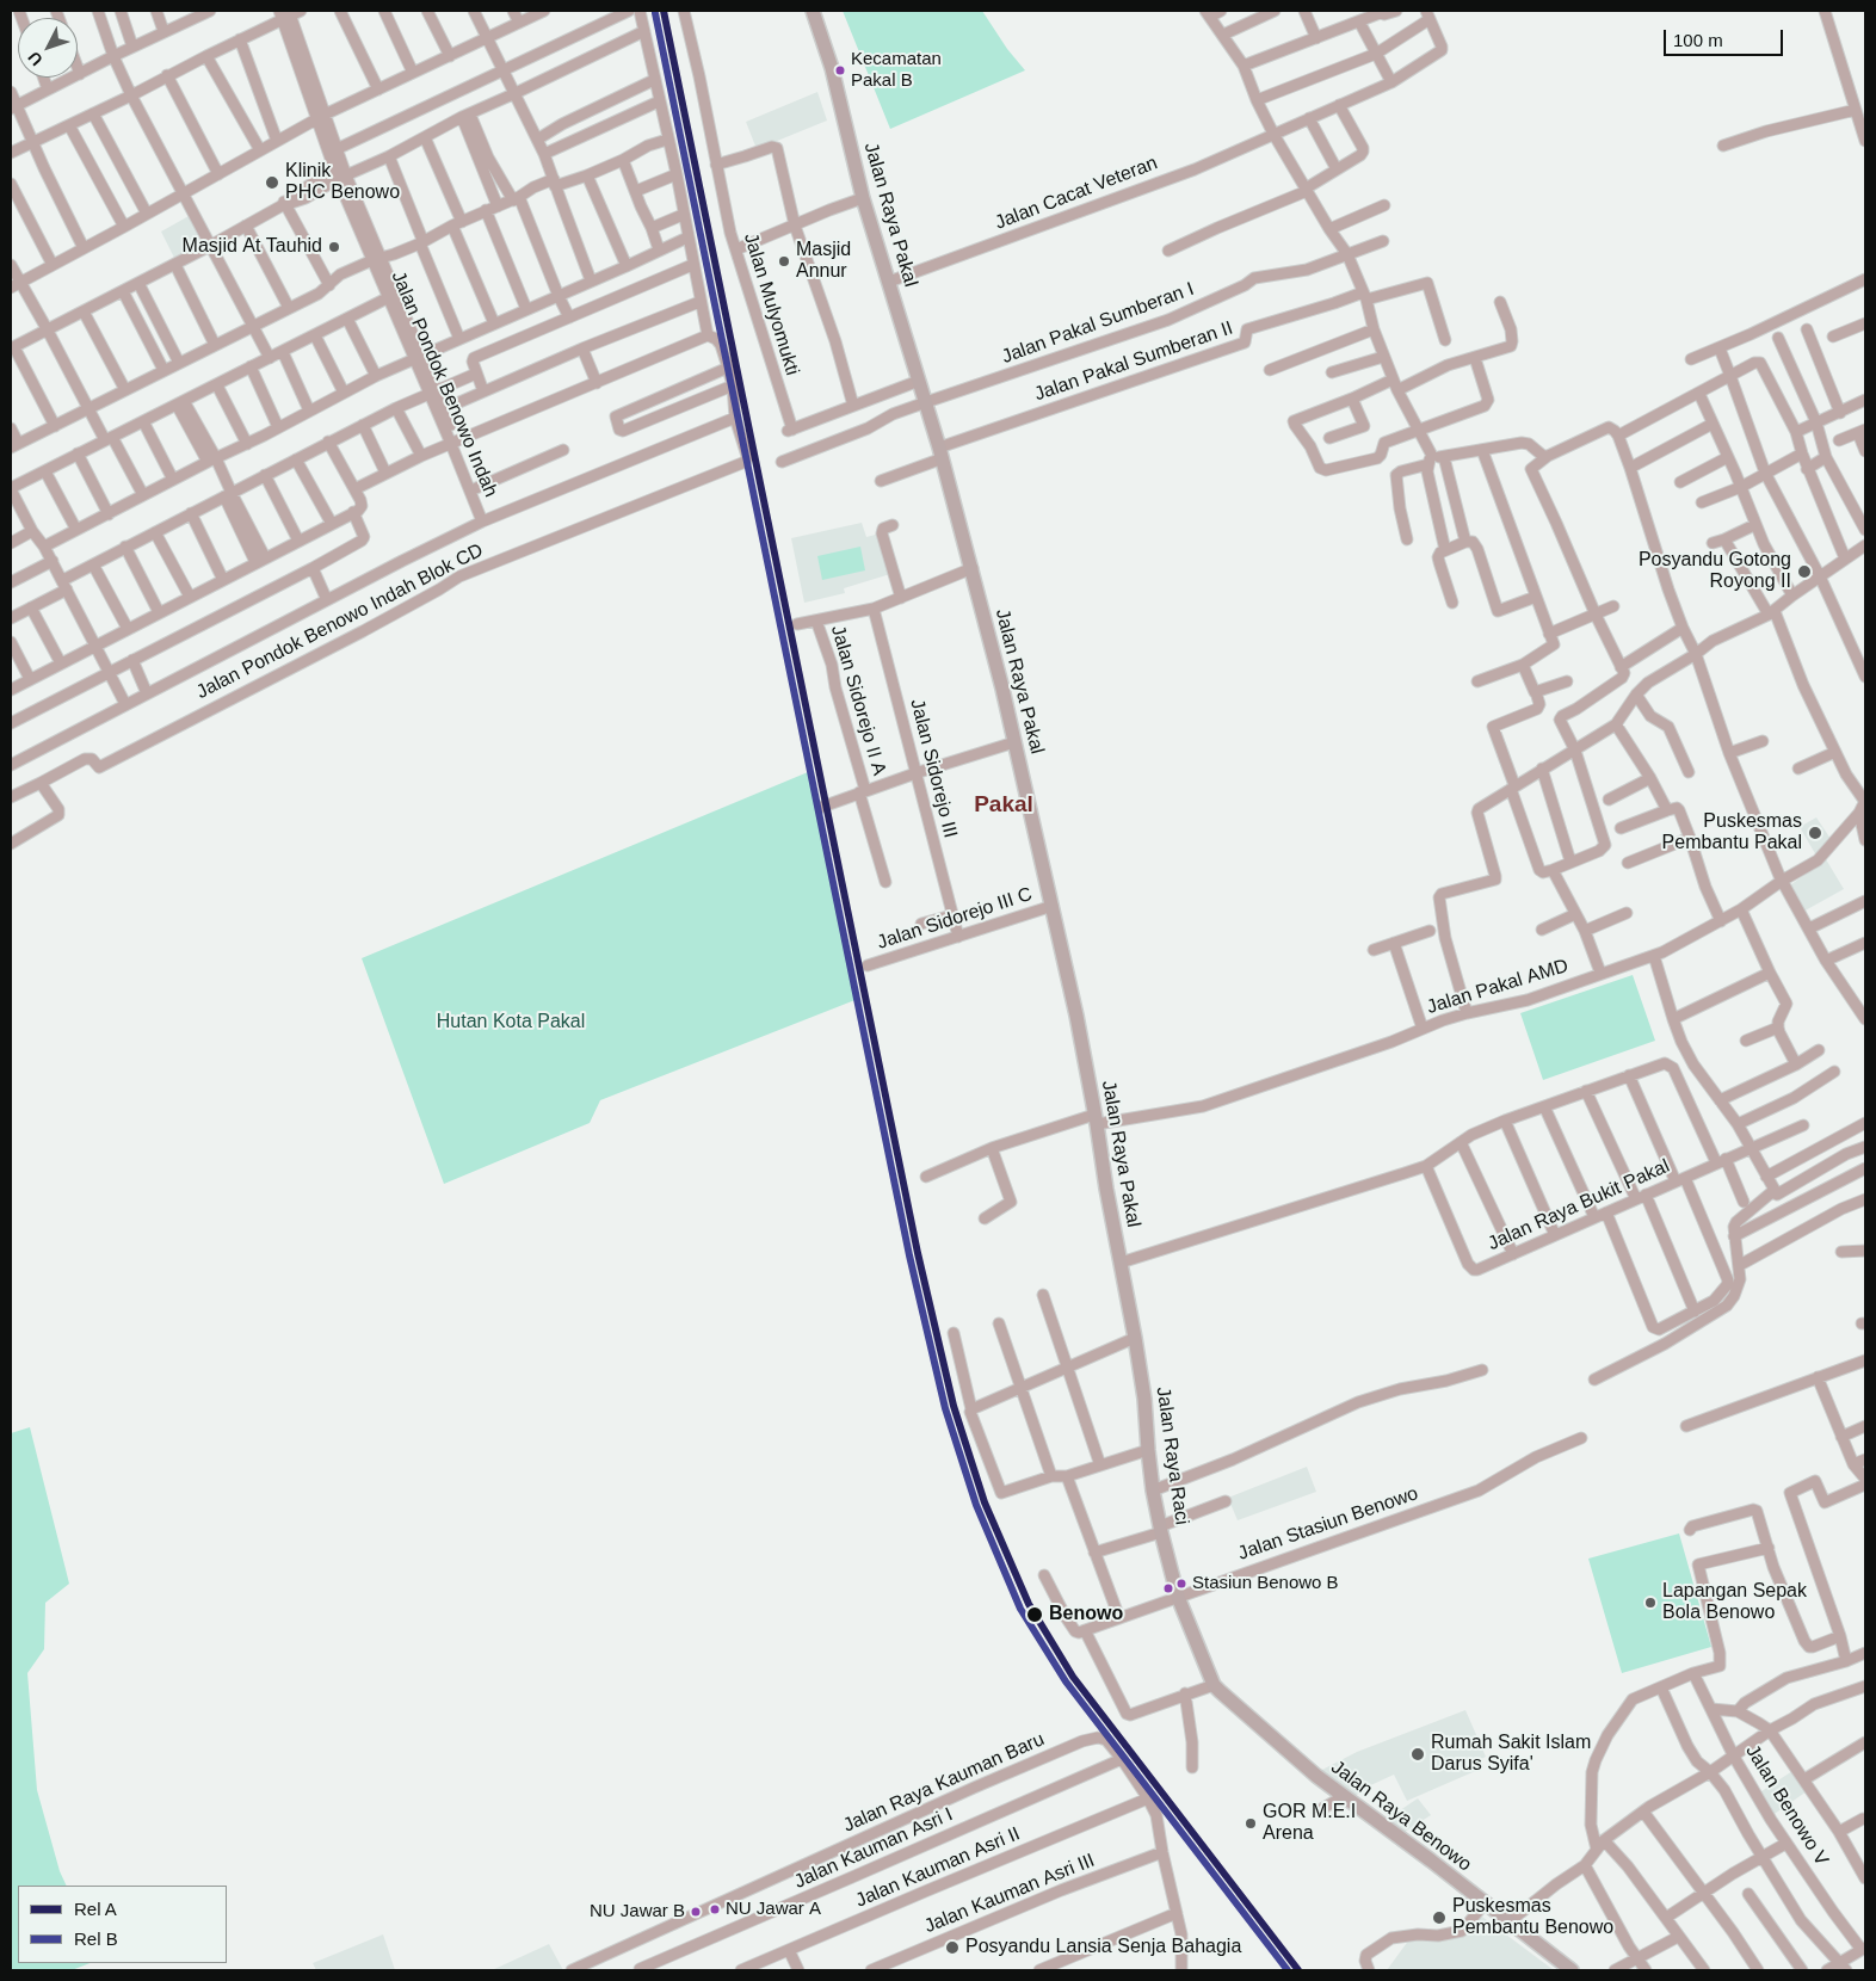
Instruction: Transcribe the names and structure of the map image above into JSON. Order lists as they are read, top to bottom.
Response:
{
  "streets": {
    "main road": ["Jalan Raya Pakal", "Jalan Raya Raci", "Jalan Raya Benowo"],
    "street": [
      "Jalan Cacat Veteran",
      "Jalan Mulyomukti",
      "Jalan Pakal Sumberan I",
      "Jalan Pakal Sumberan II",
      "Jalan Pondok Benowo Indah",
      "Jalan Pondok Benowo Indah Blok CD",
      "Jalan Sidorejo II A",
      "Jalan Sidorejo III",
      "Jalan Sidorejo III C",
      "Jalan Pakal AMD",
      "Jalan Raya Bukit Pakal",
      "Jalan Stasiun Benowo",
      "Jalan Raya Kauman Baru",
      "Jalan Benowo V",
      "Jalan Kauman Asri I",
      "Jalan Kauman Asri II",
      "Jalan Kauman Asri III"
    ]
  },
  "crossings": [
    ["Jalan Cacat Veteran", "Jalan Raya Pakal"],
    ["Jalan Raya Pakal", "Jalan Mulyomukti"],
    ["Jalan Raya Pakal", "Jalan Pakal Sumberan I"],
    ["Jalan Raya Pakal", "Jalan Pakal Sumberan II"],
    ["Jalan Raya Pakal", "Jalan Sidorejo III C"],
    ["Jalan Raya Pakal", "Jalan Pakal AMD"],
    ["Jalan Raya Pakal", "Jalan Raya Raci"],
    ["Jalan Sidorejo III", "Jalan Sidorejo III C"],
    ["Jalan Raya Raci", "Jalan Stasiun Benowo"],
    ["Jalan Raya Raci", "Jalan Raya Benowo"],
    ["Jalan Raya Kauman Baru", "Jalan Kauman Asri I"],
    ["Jalan Raya Kauman Baru", "Jalan Kauman Asri II"],
    ["Jalan Raya Kauman Baru", "Jalan Kauman Asri III"]
  ],
  "districts": ["Pakal"],
  "parks": ["Hutan Kota Pakal"],
  "places": [
    "Kecamatan Pakal B",
    "Klinik PHC Benowo",
    "Masjid At Tauhid",
    "Masjid Annur",
    "Posyandu Gotong Royong II",
    "Puskesmas Pembantu Pakal",
    "Stasiun Benowo B",
    "Lapangan Sepak Bola Benowo",
    "Benowo",
    "Rumah Sakit Islam Darus Syifa'",
    "GOR M.E.I Arena",
    "NU Jawar A",
    "NU Jawar B",
    "Puskesmas Pembantu Benowo",
    "Posyandu Lansia Senja Bahagia"
  ],
  "lines": ["rail line A", "rail line B"],
  "legend": ["Rel A", "Rel B"],
  "scale_bar": "100 m",
  "north": "bottom left"
}
